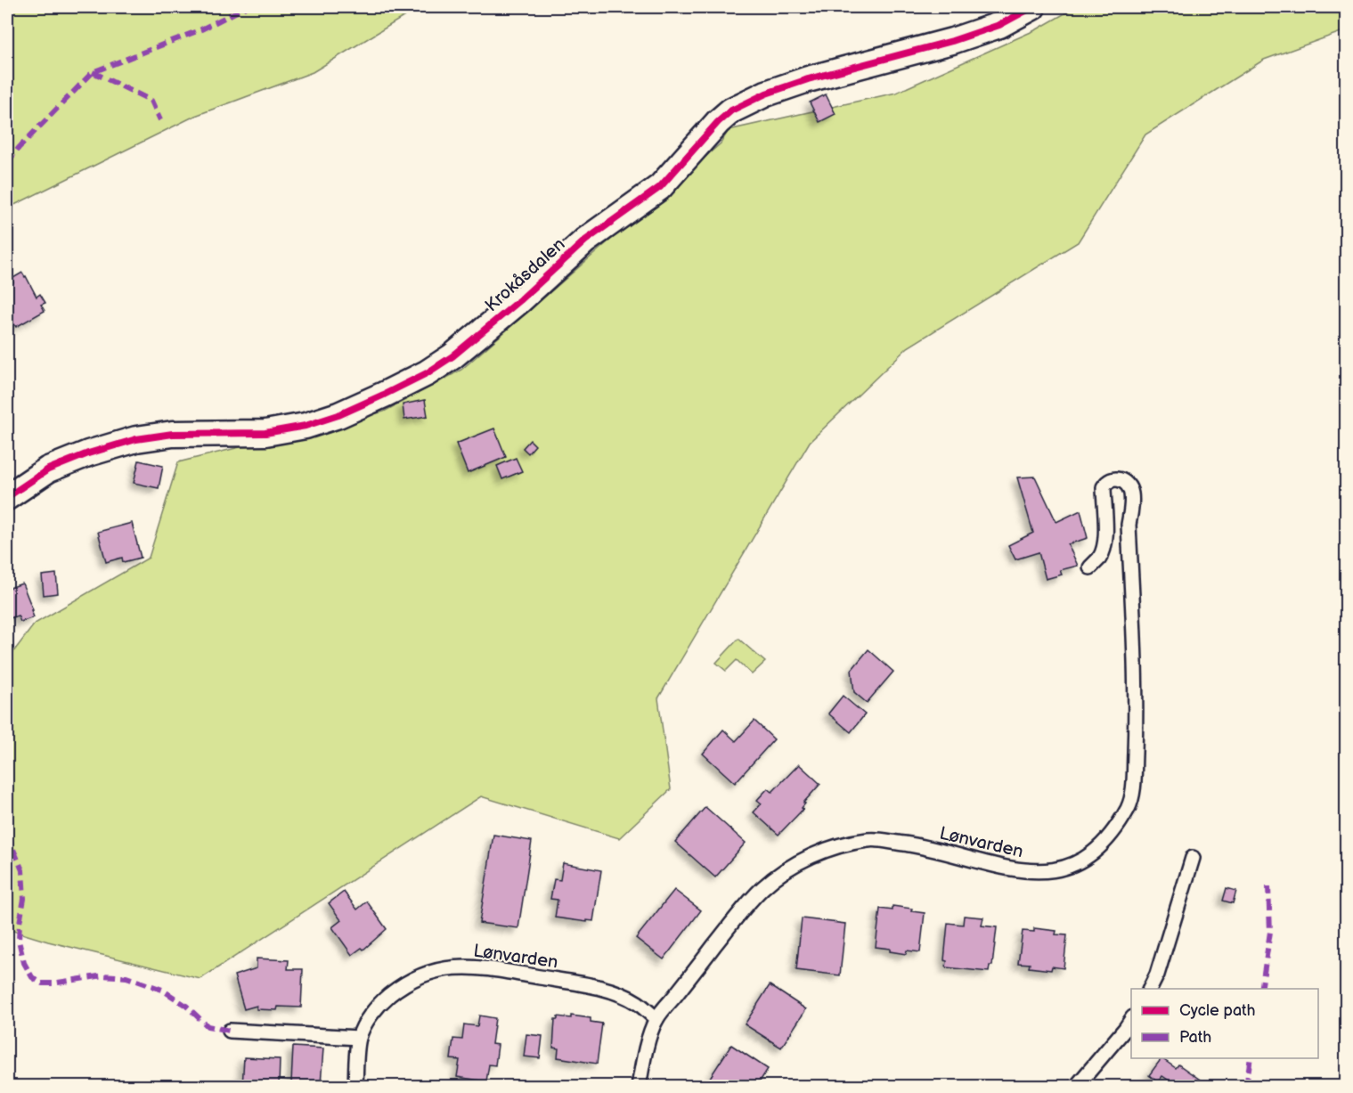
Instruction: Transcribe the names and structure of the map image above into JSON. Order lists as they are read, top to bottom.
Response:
{
  "streets": {
    "street": ["Krokåsdalen"],
    "lane": ["Lønvarden"]
  },
  "legend": ["Cycle path", "Path"]
}
